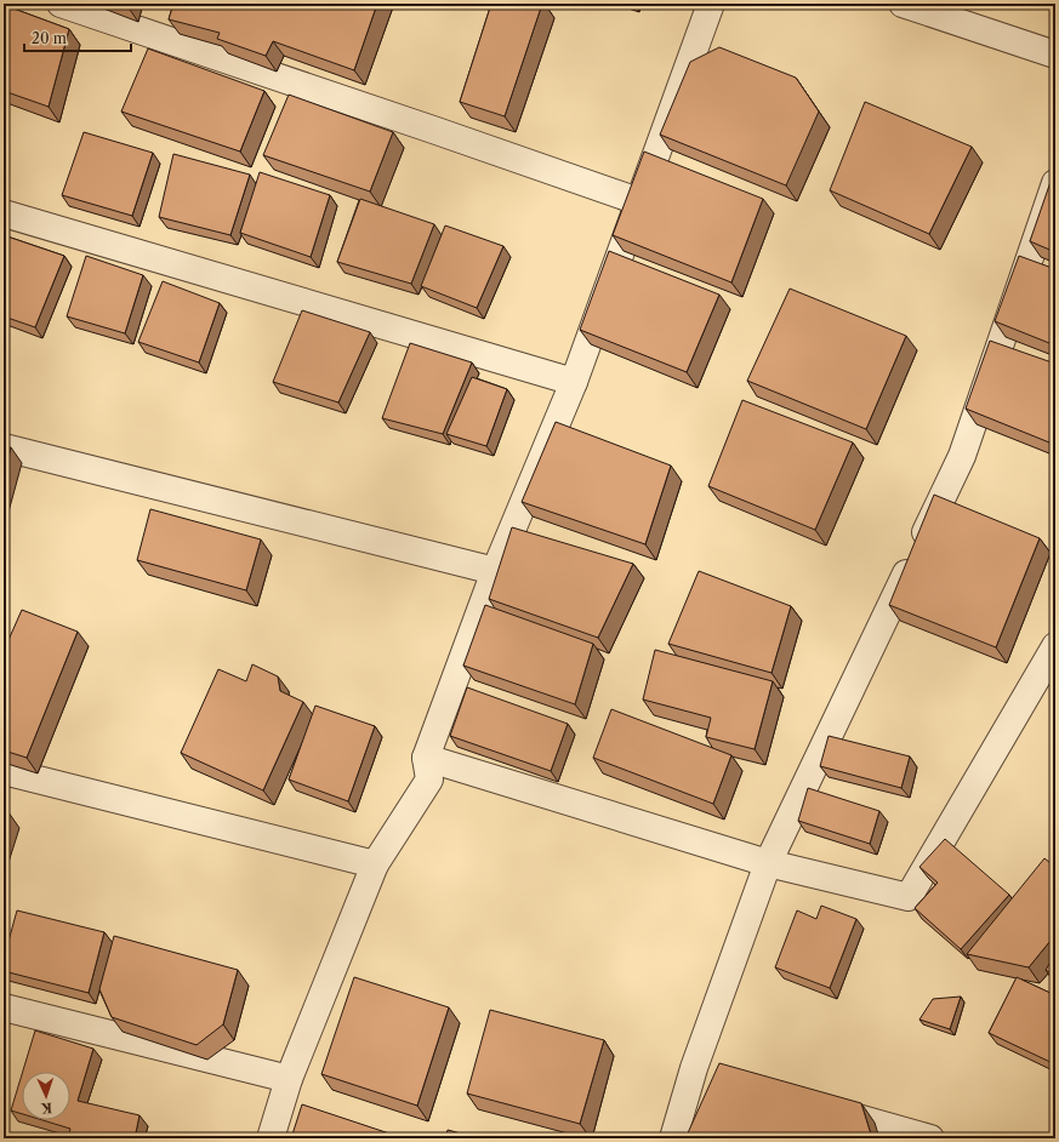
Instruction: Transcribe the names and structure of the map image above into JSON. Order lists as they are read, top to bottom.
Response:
{
  "scale_bar": "20 m",
  "north": "bottom"
}
